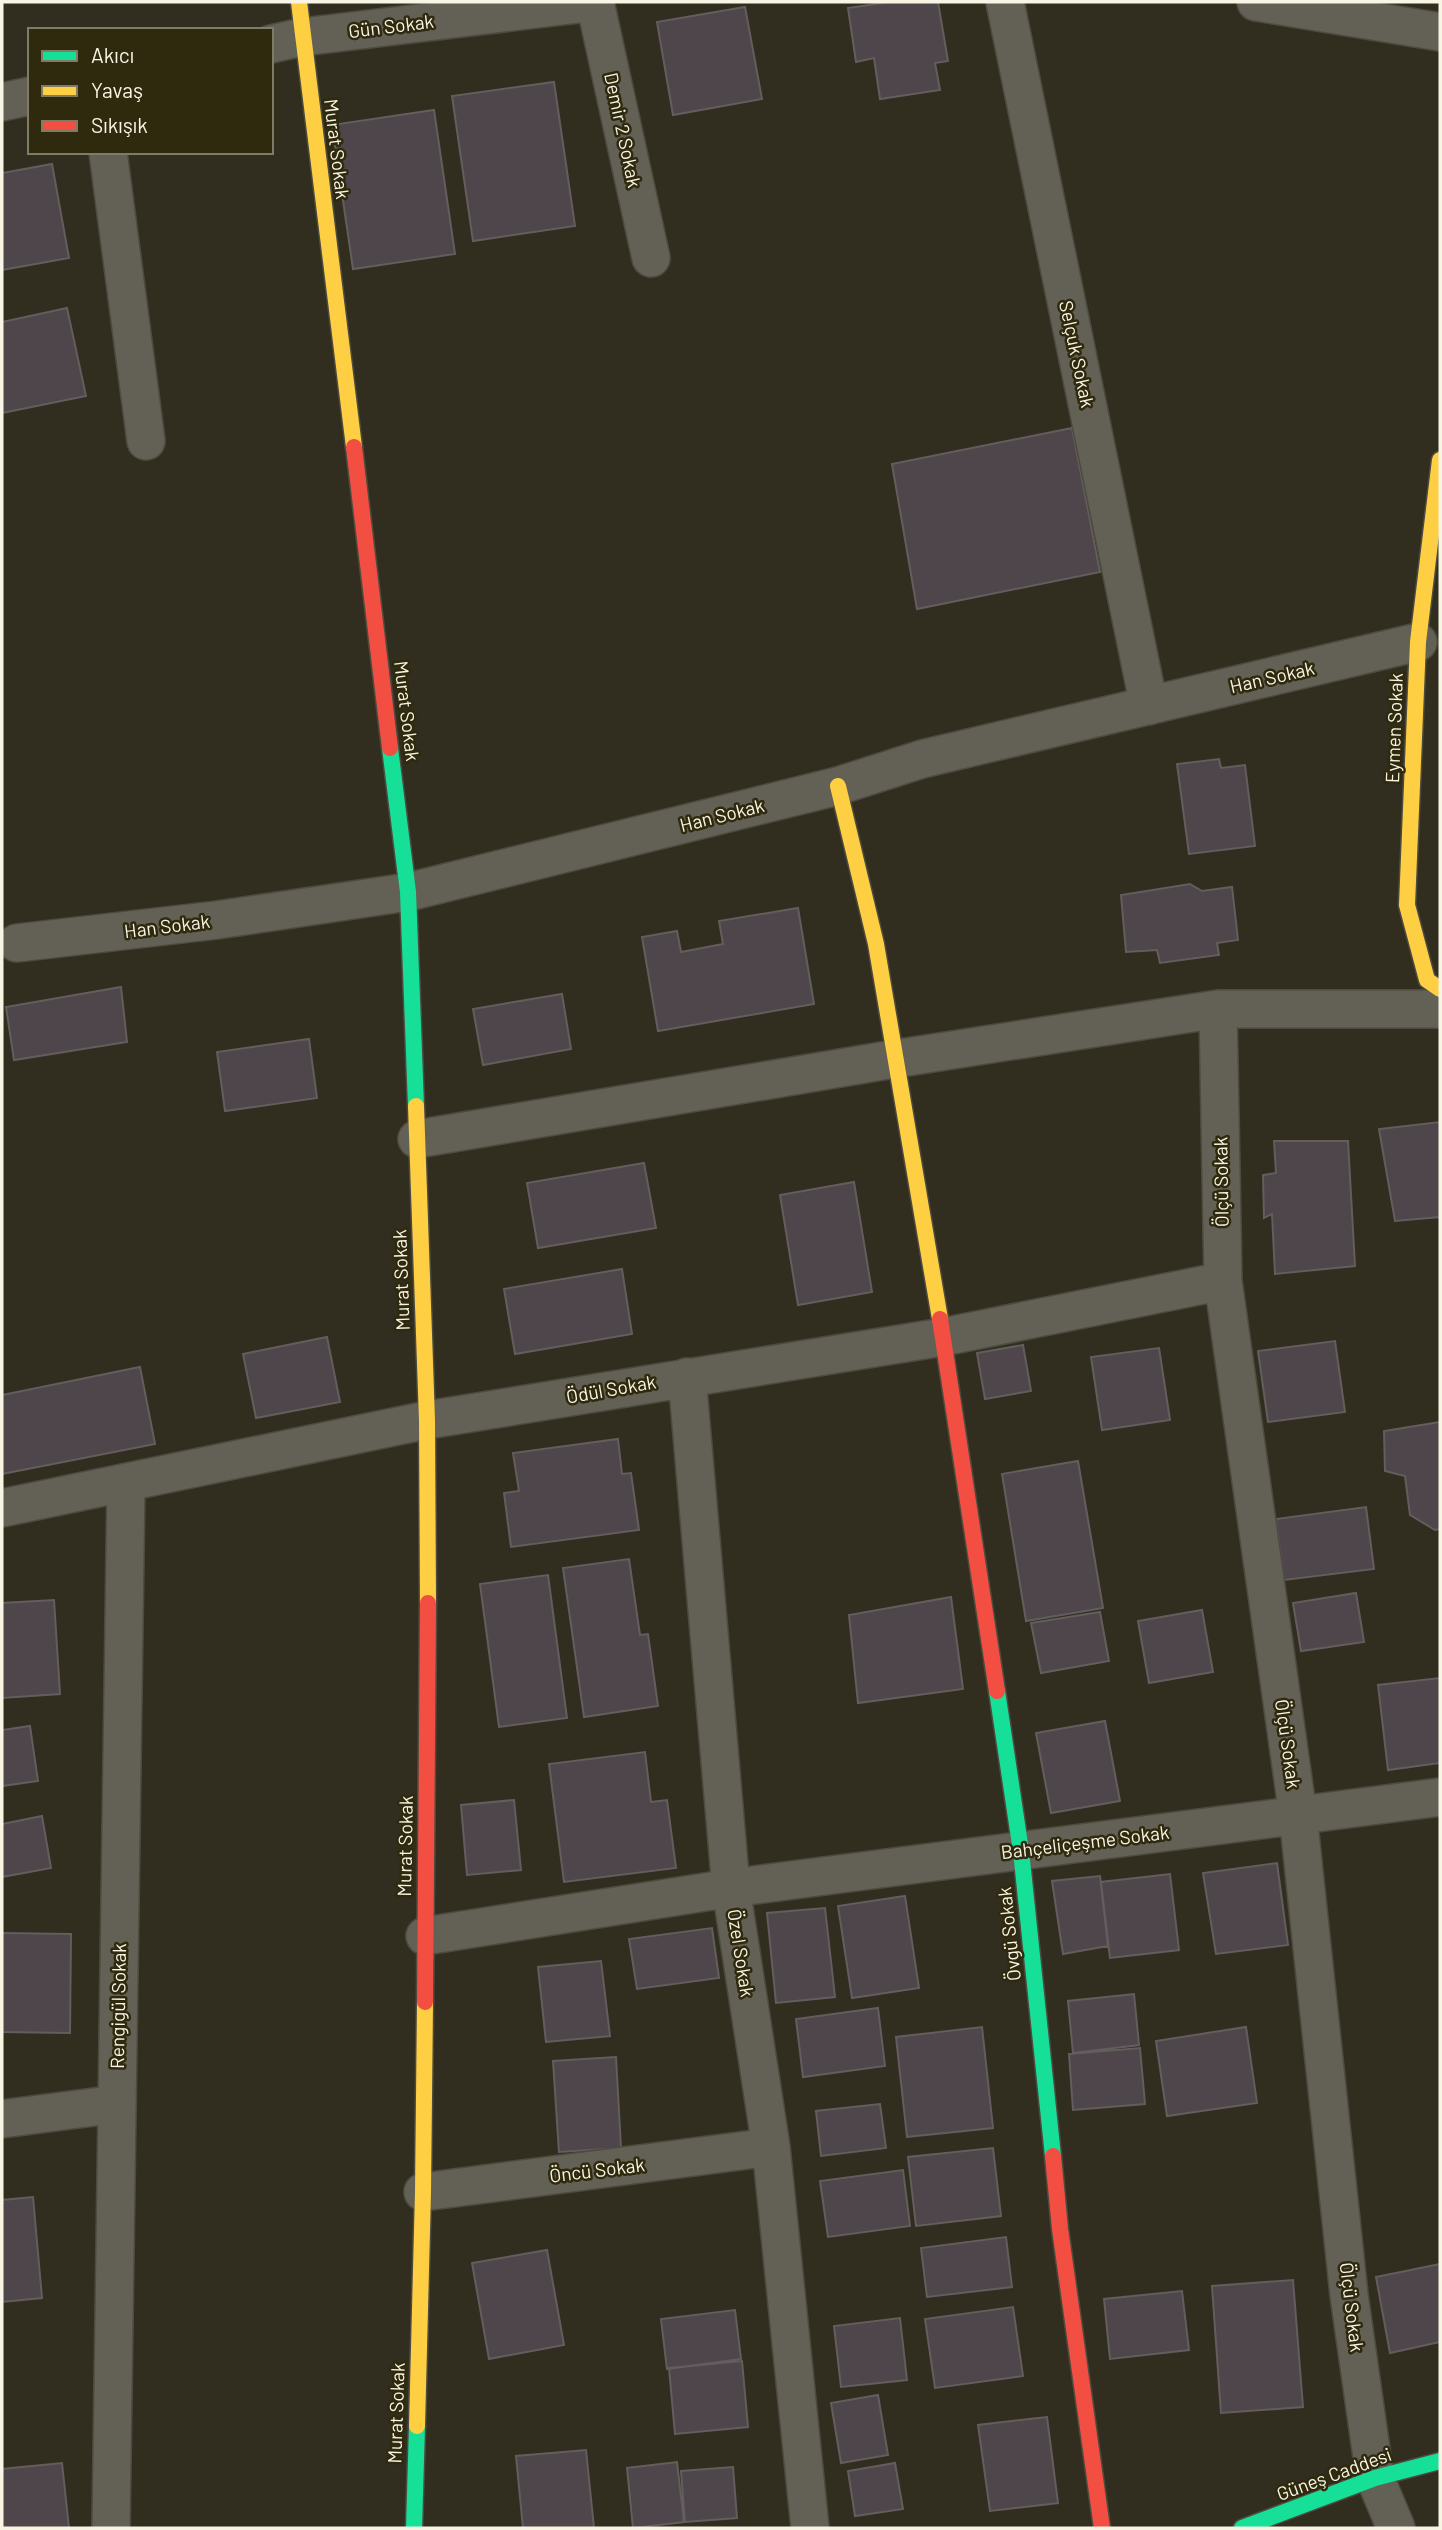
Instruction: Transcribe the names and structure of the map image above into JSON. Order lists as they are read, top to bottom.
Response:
{
  "streets": {
    "street": [
      "Gün Sokak",
      "Demir 2 Sokak",
      "Murat Sokak",
      "Selçuk Sokak",
      "Han Sokak",
      "Eymen Sokak",
      "Ölçü Sokak",
      "Ödül Sokak",
      "Bahçeliçeşme Sokak",
      "Övgü Sokak",
      "Özel Sokak",
      "Rengigül Sokak",
      "Öncü Sokak",
      "Güneş Caddesi"
    ]
  },
  "crossings": [
    ["Gün Sokak", "Demir 2 Sokak"],
    ["Gün Sokak", "Murat Sokak"],
    ["Murat Sokak", "Han Sokak"],
    ["Murat Sokak", "Ödül Sokak"],
    ["Murat Sokak", "Bahçeliçeşme Sokak"],
    ["Murat Sokak", "Öncü Sokak"],
    ["Selçuk Sokak", "Han Sokak"],
    ["Han Sokak", "Eymen Sokak"],
    ["Han Sokak", "Övgü Sokak"],
    ["Ölçü Sokak", "Ödül Sokak"],
    ["Ölçü Sokak", "Bahçeliçeşme Sokak"],
    ["Ölçü Sokak", "Güneş Caddesi"],
    ["Ödül Sokak", "Övgü Sokak"],
    ["Ödül Sokak", "Özel Sokak"],
    ["Ödül Sokak", "Rengigül Sokak"],
    ["Bahçeliçeşme Sokak", "Övgü Sokak"],
    ["Bahçeliçeşme Sokak", "Özel Sokak"],
    ["Özel Sokak", "Öncü Sokak"]
  ],
  "legend": ["Akıcı", "Yavaş", "Sıkışık"]
}
